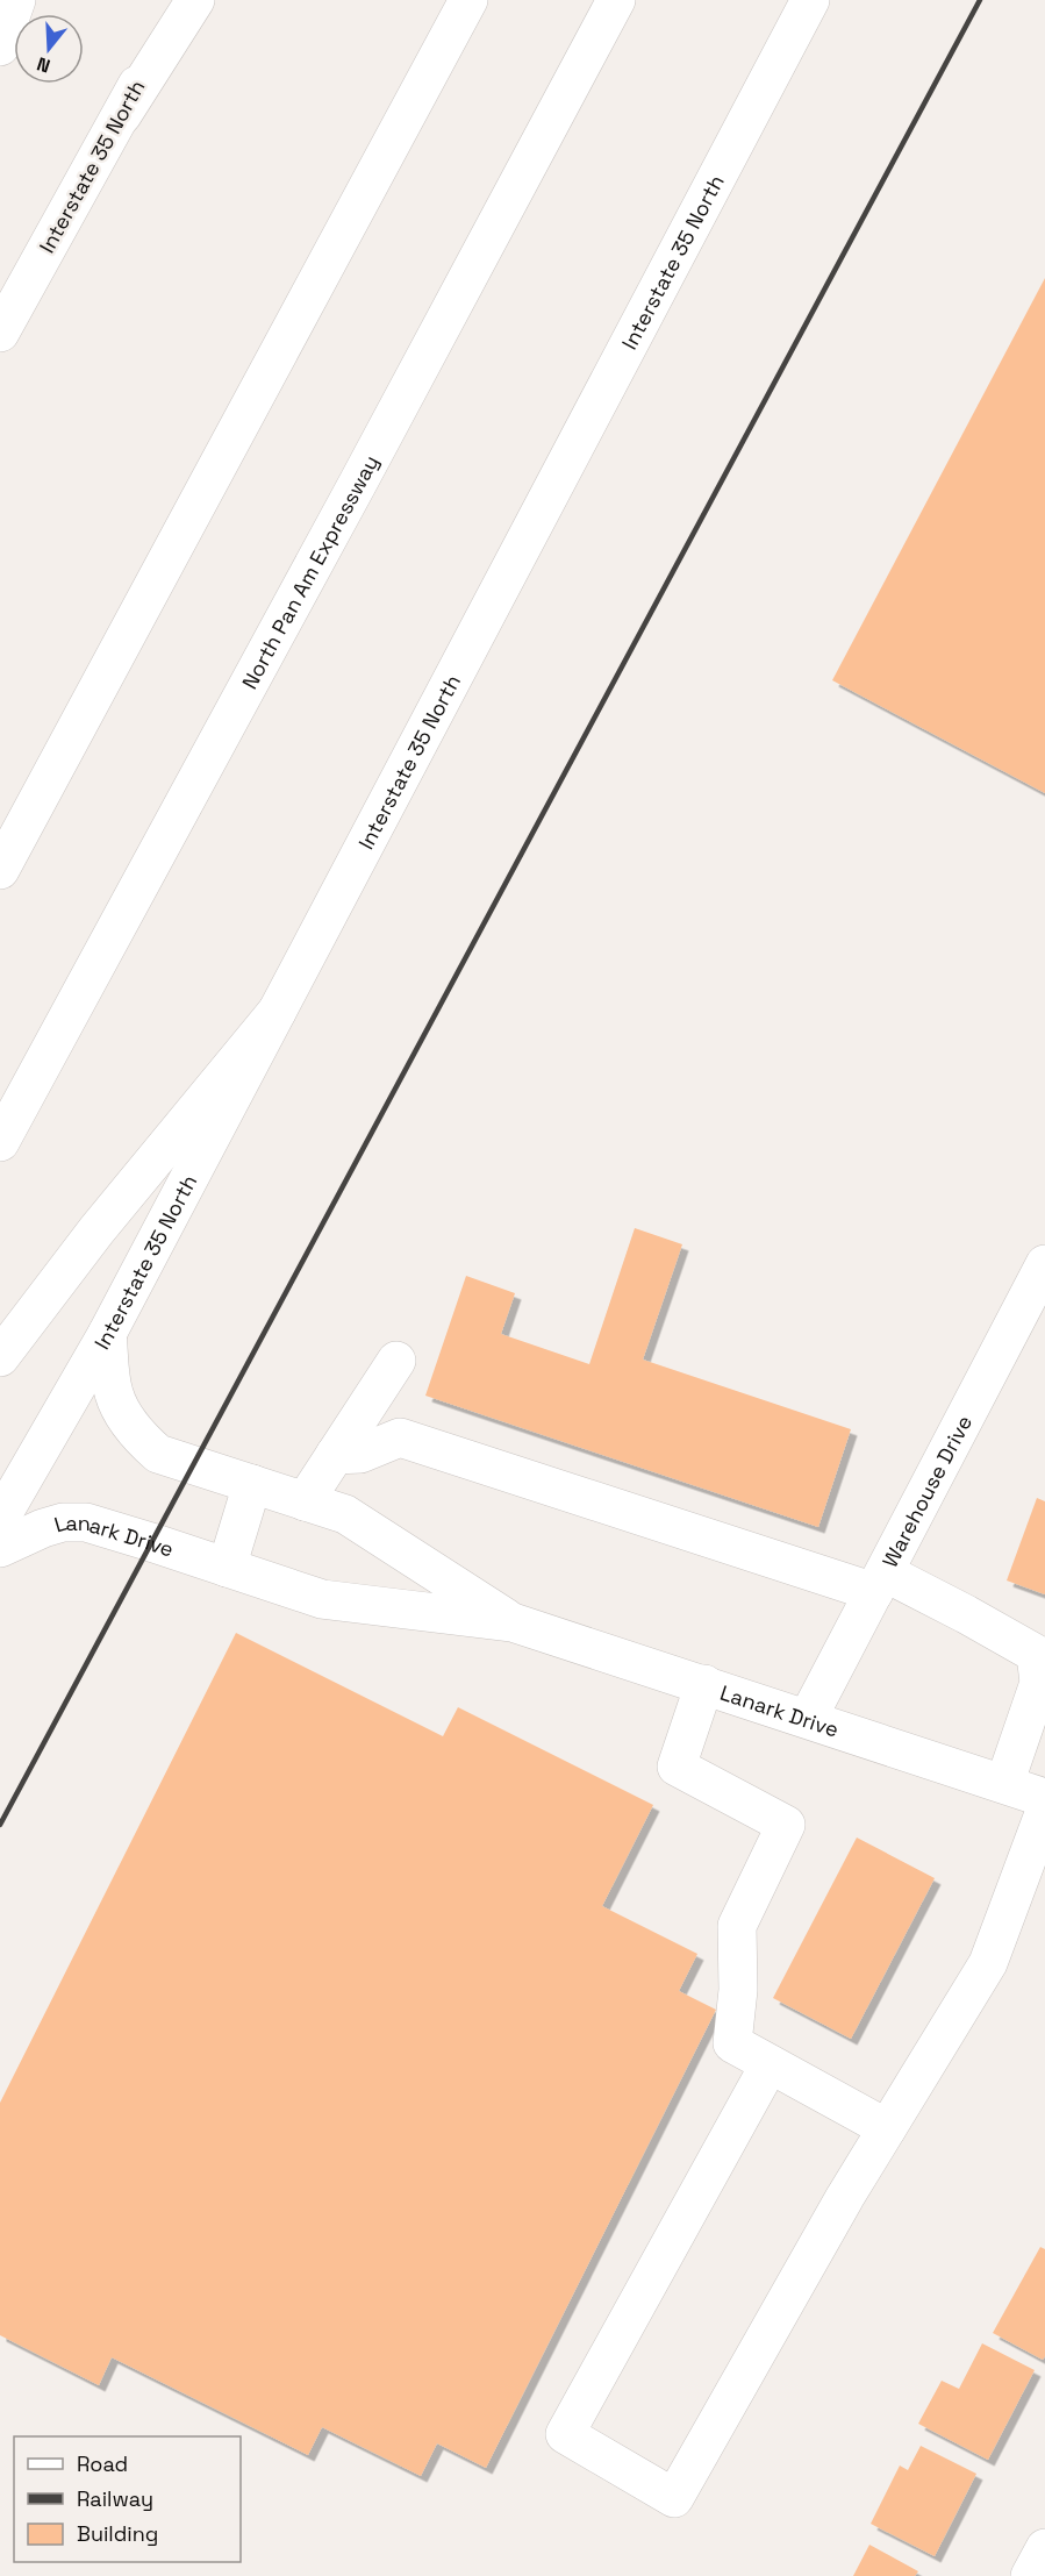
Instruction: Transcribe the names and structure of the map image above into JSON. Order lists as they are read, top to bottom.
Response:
{
  "streets": {
    "main road": [
      "Interstate 35 North",
      "North Pan Am Expressway",
      "Warehouse Drive",
      "Lanark Drive"
    ]
  },
  "crossings": [
    ["Interstate 35 North", "Lanark Drive"],
    ["Warehouse Drive", "Lanark Drive"]
  ],
  "legend": ["Road", "Railway", "Building"],
  "north": "bottom"
}
